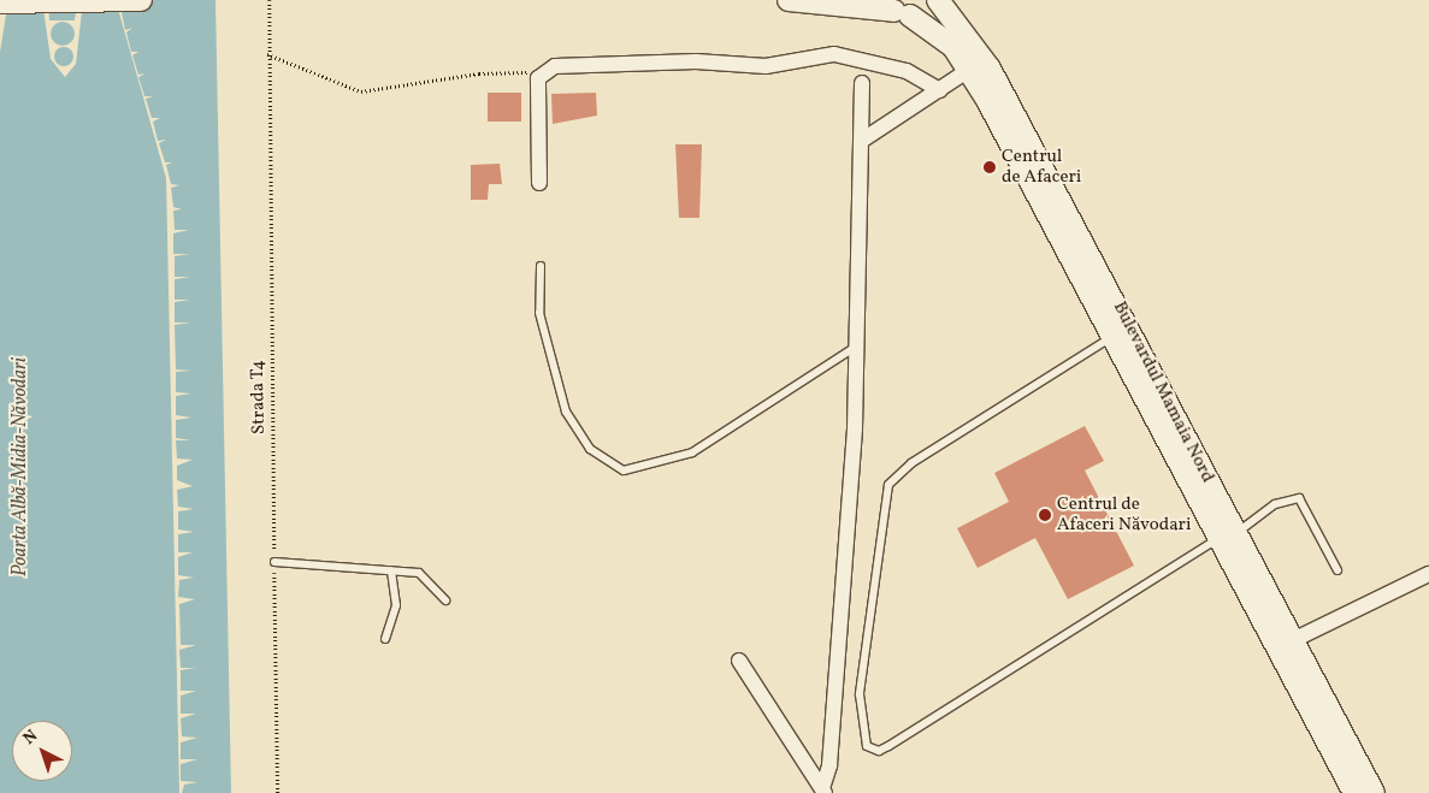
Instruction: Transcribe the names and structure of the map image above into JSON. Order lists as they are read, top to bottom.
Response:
{
  "streets": {
    "main road": ["Bulevardul Mamaia Nord"],
    "path": ["Strada T4"]
  },
  "water": ["Poarta Albă-Midia-Năvodari"],
  "places": ["Centrul de Afaceri", "Centrul de Afaceri Năvodari"],
  "north": "top left"
}
